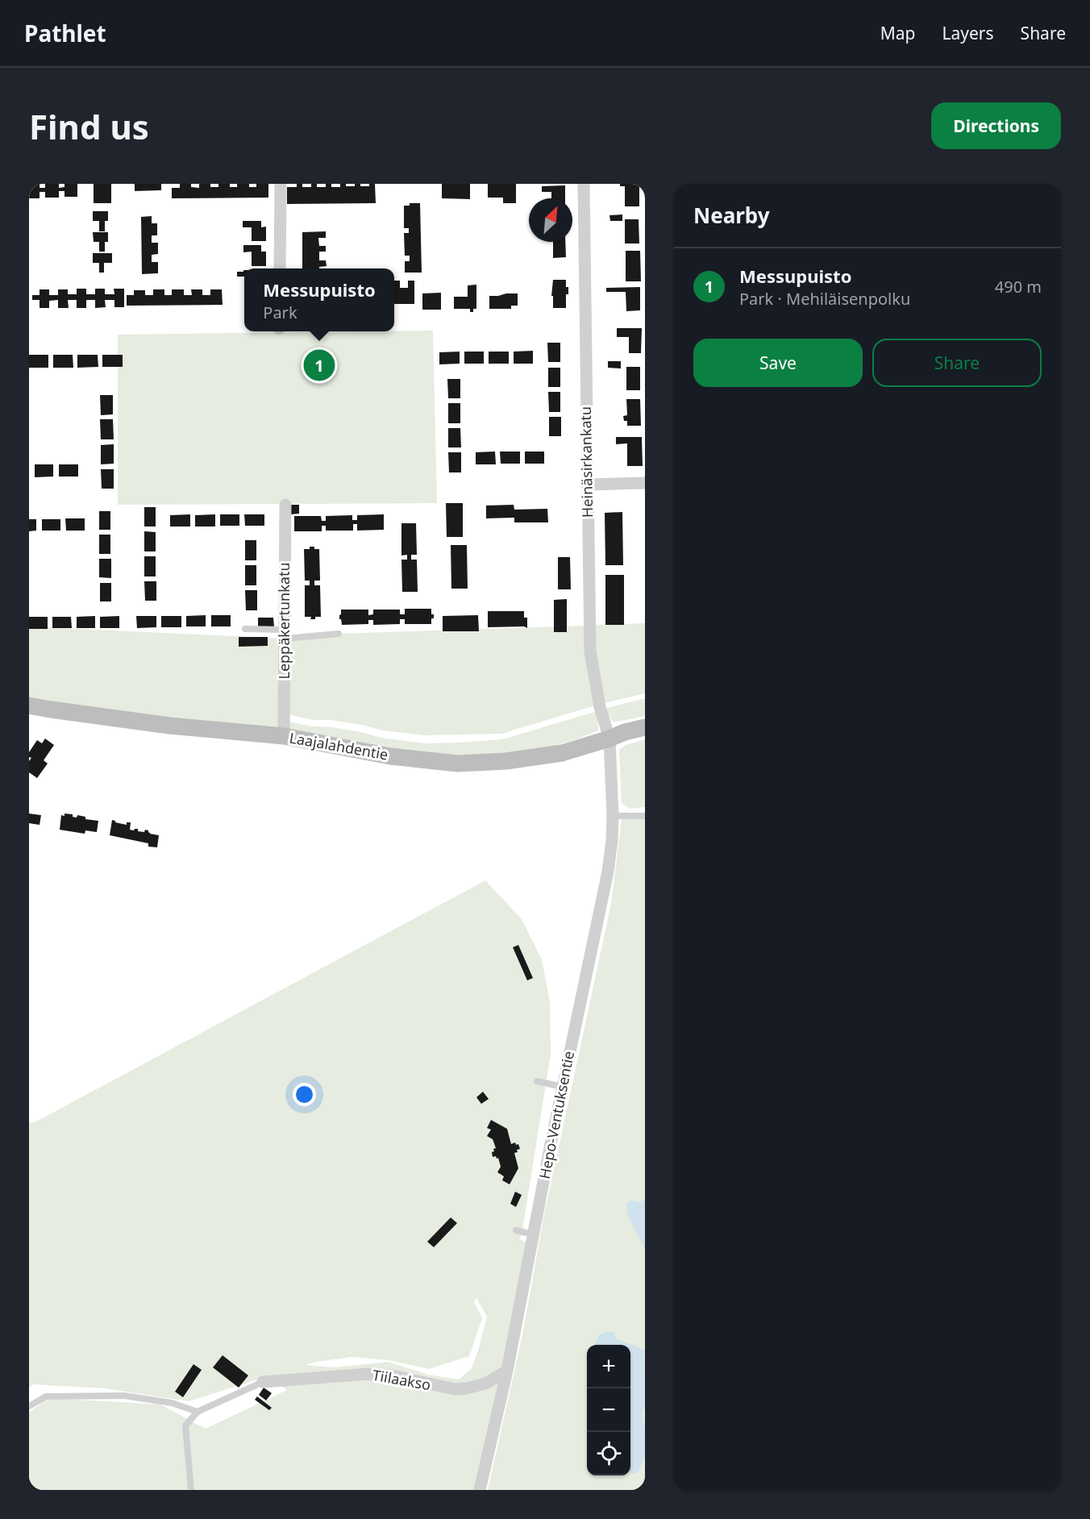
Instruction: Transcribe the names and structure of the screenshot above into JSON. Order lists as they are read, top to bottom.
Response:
{
  "streets": {
    "street": [
      "Heinäsirkankatu",
      "Leppäkertunkatu",
      "Laajalahdentie",
      "Hepo-Ventuksentie",
      "Tiilaakso"
    ]
  },
  "crossings": [
    ["Heinäsirkankatu", "Laajalahdentie"],
    ["Heinäsirkankatu", "Hepo-Ventuksentie"],
    ["Leppäkertunkatu", "Laajalahdentie"],
    ["Laajalahdentie", "Hepo-Ventuksentie"],
    ["Hepo-Ventuksentie", "Tiilaakso"]
  ],
  "north": "top right",
  "page": {
    "header": "Pathlet",
    "nav": ["Map", "Layers", "Share"],
    "buttons": [
      "Directions",
      ["Save", "Share"]
    ],
    "title": "Find us",
    "heading": "Nearby",
    "list": [
      {
        "mark": "1",
        "name": "Messupuisto",
        "note": "Park · Mehiläisenpolku",
        "value": "490 m"
      }
    ],
    "popup": ["Messupuisto", "Park"],
    "pins": "1",
    "map_buttons": ["+", "−"]
  }
}
